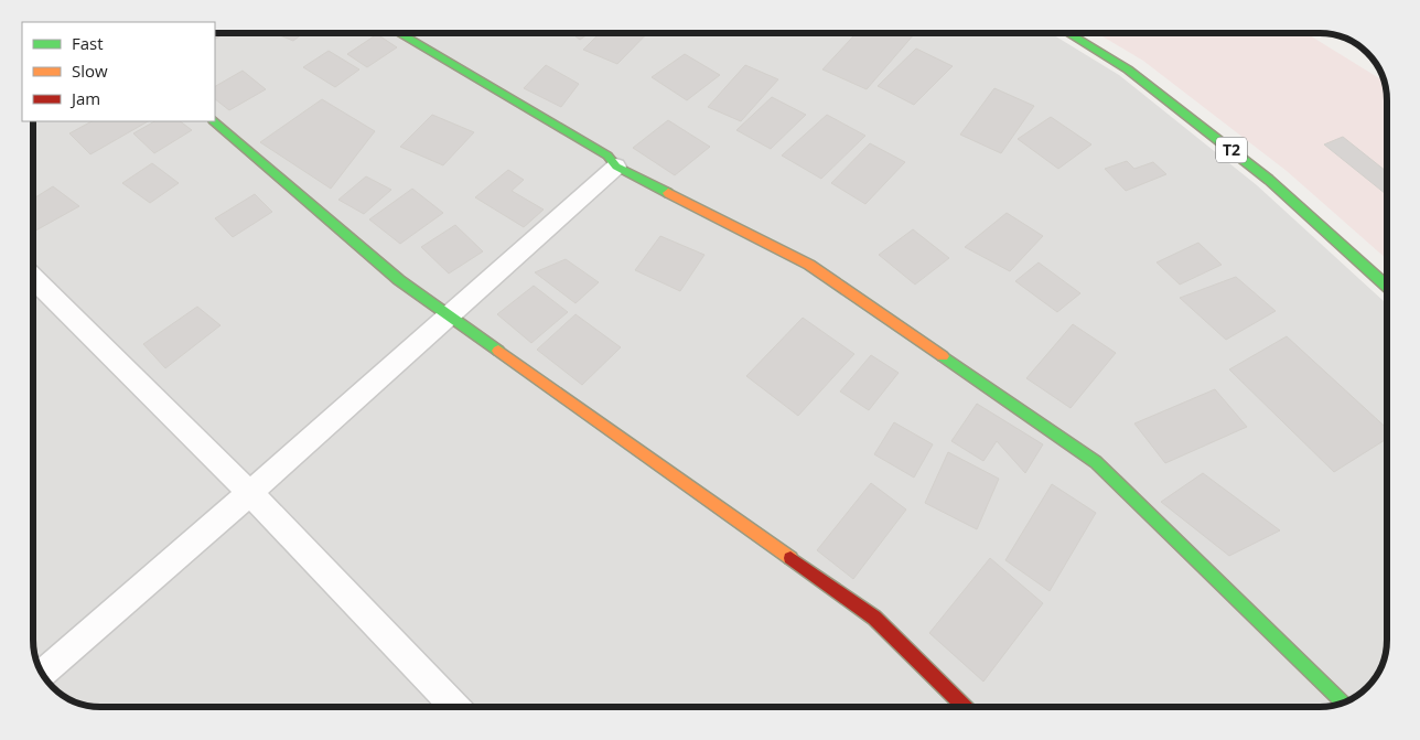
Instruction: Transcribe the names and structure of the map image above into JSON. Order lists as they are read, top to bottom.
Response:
{
  "streets": {
    "main road": ["T2"]
  },
  "legend": ["Fast", "Slow", "Jam"]
}
